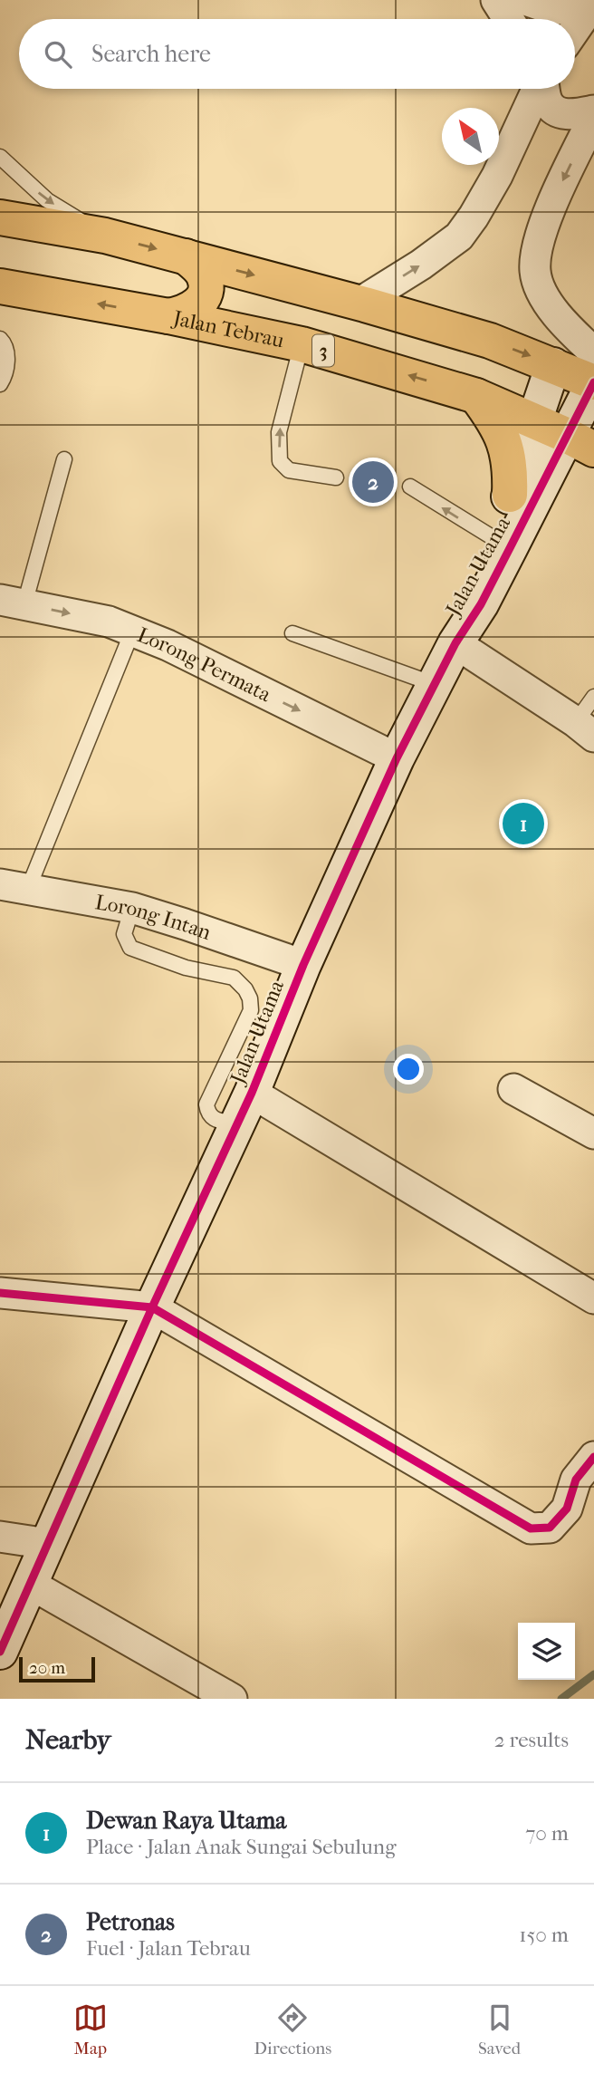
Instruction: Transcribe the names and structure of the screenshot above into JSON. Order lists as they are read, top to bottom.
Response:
{
  "streets": {
    "highway": ["Jalan Tebrau", "3"],
    "street": ["Jalan Utama", "Lorong Permata", "Lorong Intan"]
  },
  "crossings": [
    ["Jalan Tebrau", "Jalan Utama"],
    ["Jalan Utama", "Lorong Permata"],
    ["Jalan Utama", "Lorong Intan"]
  ],
  "one_way": ["Lorong Permata"],
  "scale_bar": "20 m",
  "north": "top left",
  "page": {
    "search": "Search here",
    "pins": ["2", "1"],
    "scale": "20 m",
    "heading": ["Nearby", "2 results"],
    "list": [
      {
        "mark": "1",
        "name": "Dewan Raya Utama",
        "note": "Place · Jalan Anak Sungai Sebulung",
        "value": "70 m"
      },
      {
        "mark": "2",
        "name": "Petronas",
        "note": "Fuel · Jalan Tebrau",
        "value": "150 m"
      }
    ],
    "nav": ["Map", "Directions", "Saved"]
  }
}
